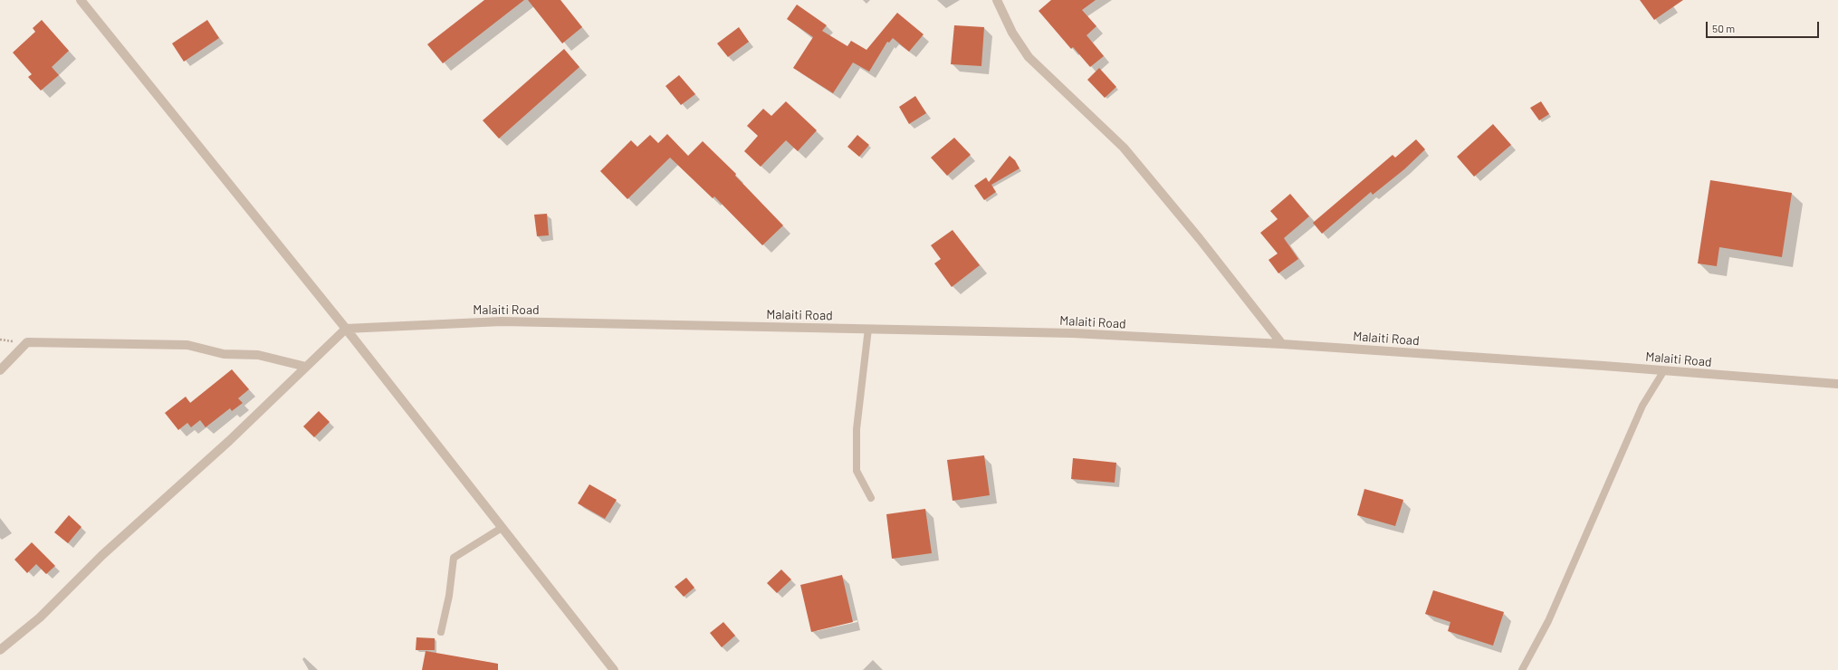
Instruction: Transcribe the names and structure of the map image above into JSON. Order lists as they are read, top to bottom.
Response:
{
  "streets": {
    "street": ["Malaiti Road"]
  },
  "scale_bar": "50 m"
}
